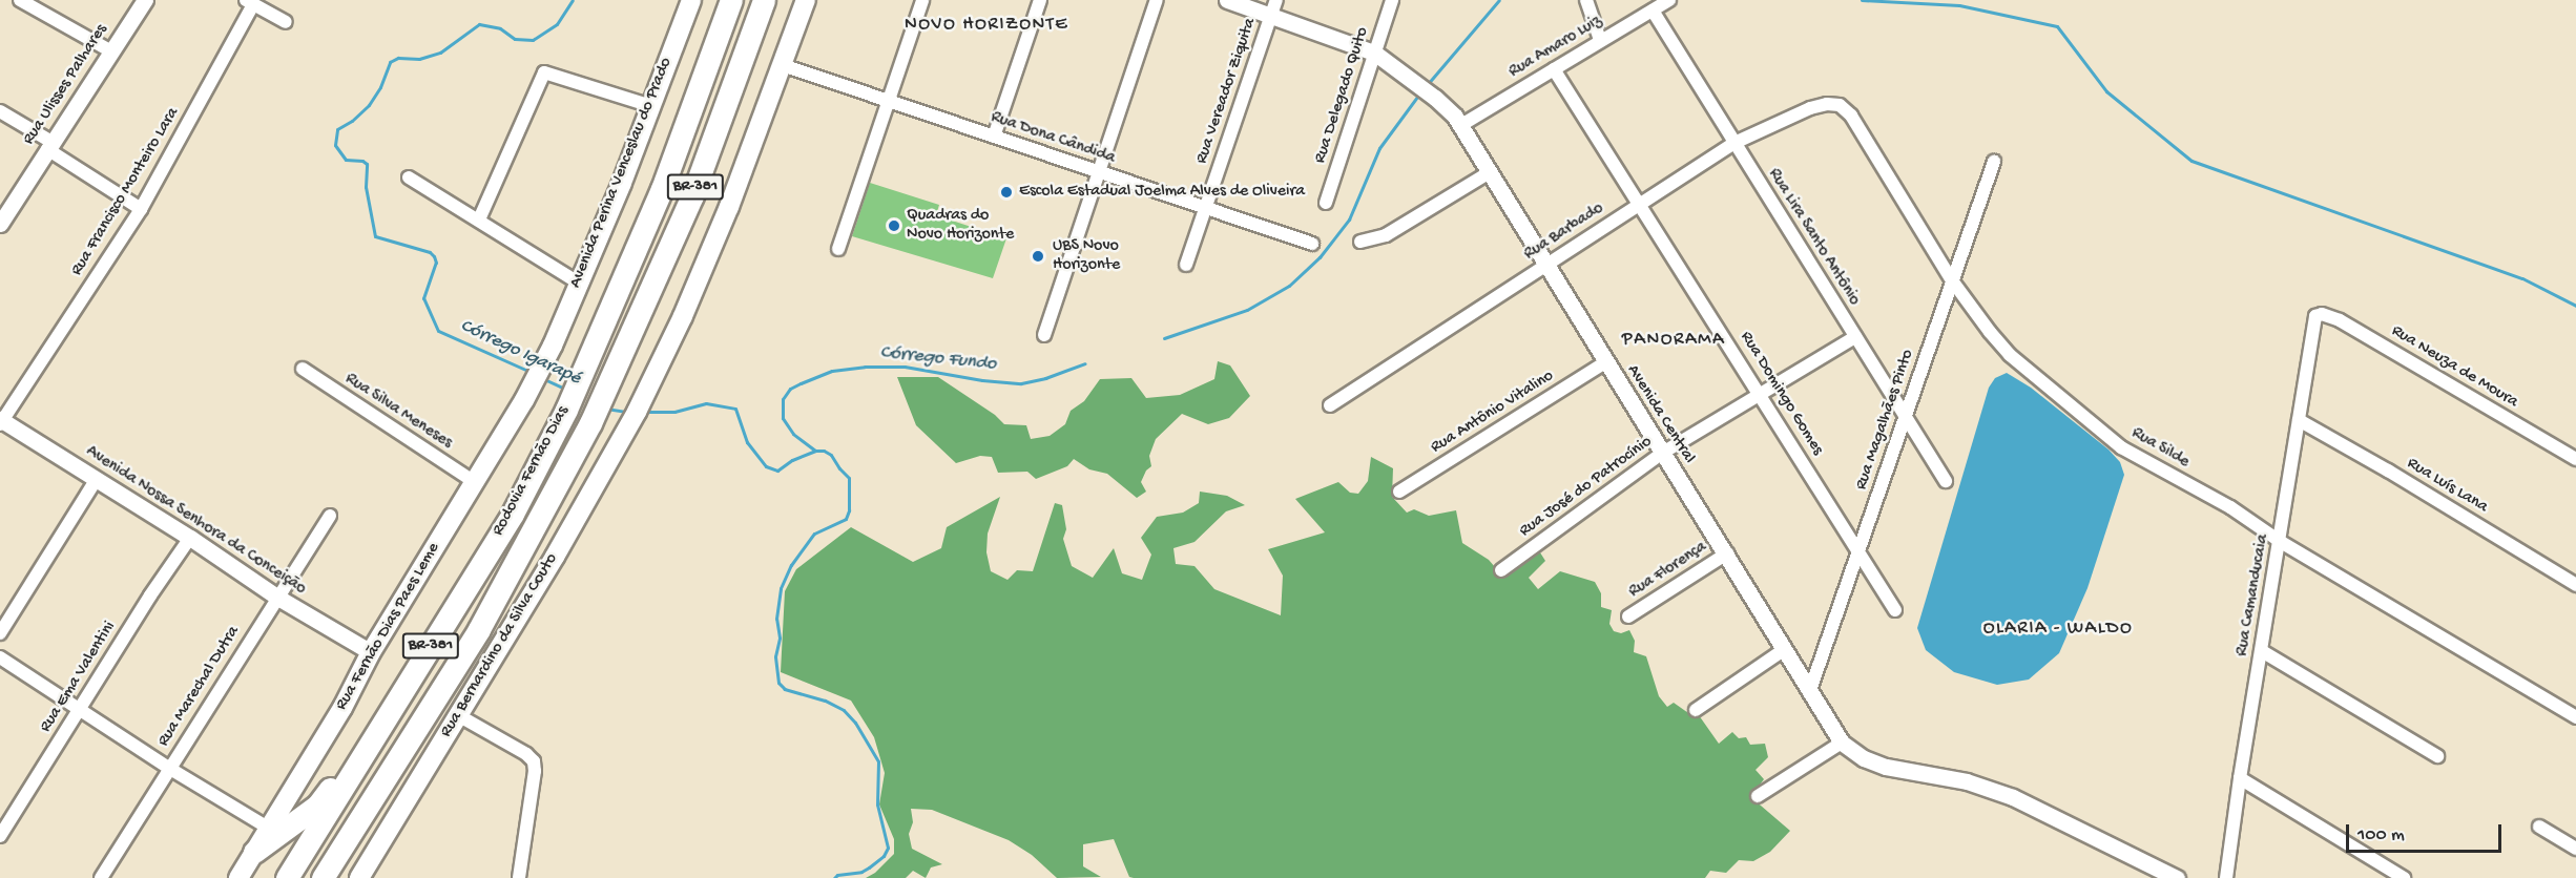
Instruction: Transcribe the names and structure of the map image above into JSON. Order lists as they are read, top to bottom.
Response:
{
  "streets": {
    "highway": ["BR-381", "Rodovia Fernão Dias"],
    "main road": ["Avenida Perina Venceslau do Prado", "Rua Fernão Dias Paes Leme", "Rua Bernardino da Silva Couto"],
    "street": [
      "Rua Amaro Luiz",
      "Rua Ulisses Palhares",
      "Rua Vereador Ziquita",
      "Rua Delegado Quito",
      "Rua Dona Cândida",
      "Rua Francisco Monteiro Lara",
      "Rua Barbado",
      "Rua Lira Santo Antônio",
      "Rua Neuza de Moura",
      "Rua Domingo Gomes",
      "Rua Silva Meneses",
      "Rua Antônio Vitalino",
      "Avenida Central",
      "Rua Magalhães Pinto",
      "Rua Silde",
      "Rua Luís Lana",
      "Rua José do Patrocínio",
      "Avenida Nossa Senhora da Conceição",
      "Rua Florença",
      "Rua Camanducaia",
      "Rua Ema Valentini",
      "Rua Marechal Dutra"
    ]
  },
  "crossings": [
    ["Rua Amaro Luiz", "Rua Lira Santo Antônio"],
    ["Rua Amaro Luiz", "Rua Domingo Gomes"],
    ["Rua Amaro Luiz", "Avenida Central"],
    ["Rua Vereador Ziquita", "Rua Dona Cândida"],
    ["Rua Vereador Ziquita", "Avenida Central"],
    ["Rua Delegado Quito", "Avenida Central"],
    ["Rua Dona Cândida", "Rua Bernardino da Silva Couto"],
    ["Avenida Perina Venceslau do Prado", "Rua Fernão Dias Paes Leme"],
    ["Rua Francisco Monteiro Lara", "Avenida Nossa Senhora da Conceição"],
    ["Rua Barbado", "Rua Lira Santo Antônio"],
    ["Rua Barbado", "Rua Domingo Gomes"],
    ["Rua Barbado", "Avenida Central"],
    ["Rua Barbado", "Rua Silde"],
    ["Rua Lira Santo Antônio", "Rua Magalhães Pinto"],
    ["Rua Lira Santo Antônio", "Rua José do Patrocínio"],
    ["Rua Neuza de Moura", "Rua Camanducaia"],
    ["Rua Domingo Gomes", "Rua Magalhães Pinto"],
    ["Rua Domingo Gomes", "Rua José do Patrocínio"],
    ["Rua Silva Meneses", "Rua Fernão Dias Paes Leme"],
    ["Rua Antônio Vitalino", "Avenida Central"],
    ["Avenida Central", "Rua Magalhães Pinto"],
    ["Avenida Central", "Rua José do Patrocínio"],
    ["Avenida Central", "Rua Florença"],
    ["Rua Magalhães Pinto", "Rua Silde"],
    ["Rua Silde", "Rua Camanducaia"],
    ["Rua Luís Lana", "Rua Camanducaia"],
    ["Avenida Nossa Senhora da Conceição", "Rua Fernão Dias Paes Leme"],
    ["Avenida Nossa Senhora da Conceição", "Rua Ema Valentini"],
    ["Avenida Nossa Senhora da Conceição", "Rua Marechal Dutra"]
  ],
  "districts": ["NOVO HORIZONTE", "PANORAMA", "OLARIA - WALDO"],
  "water": ["Córrego Igarapé", "Córrego Fundo"],
  "places": ["Escola Estadual Joelma Alves de Oliveira", "Quadras do Novo Horizonte", "UBS Novo Horizonte"],
  "scale_bar": "100 m"
}
